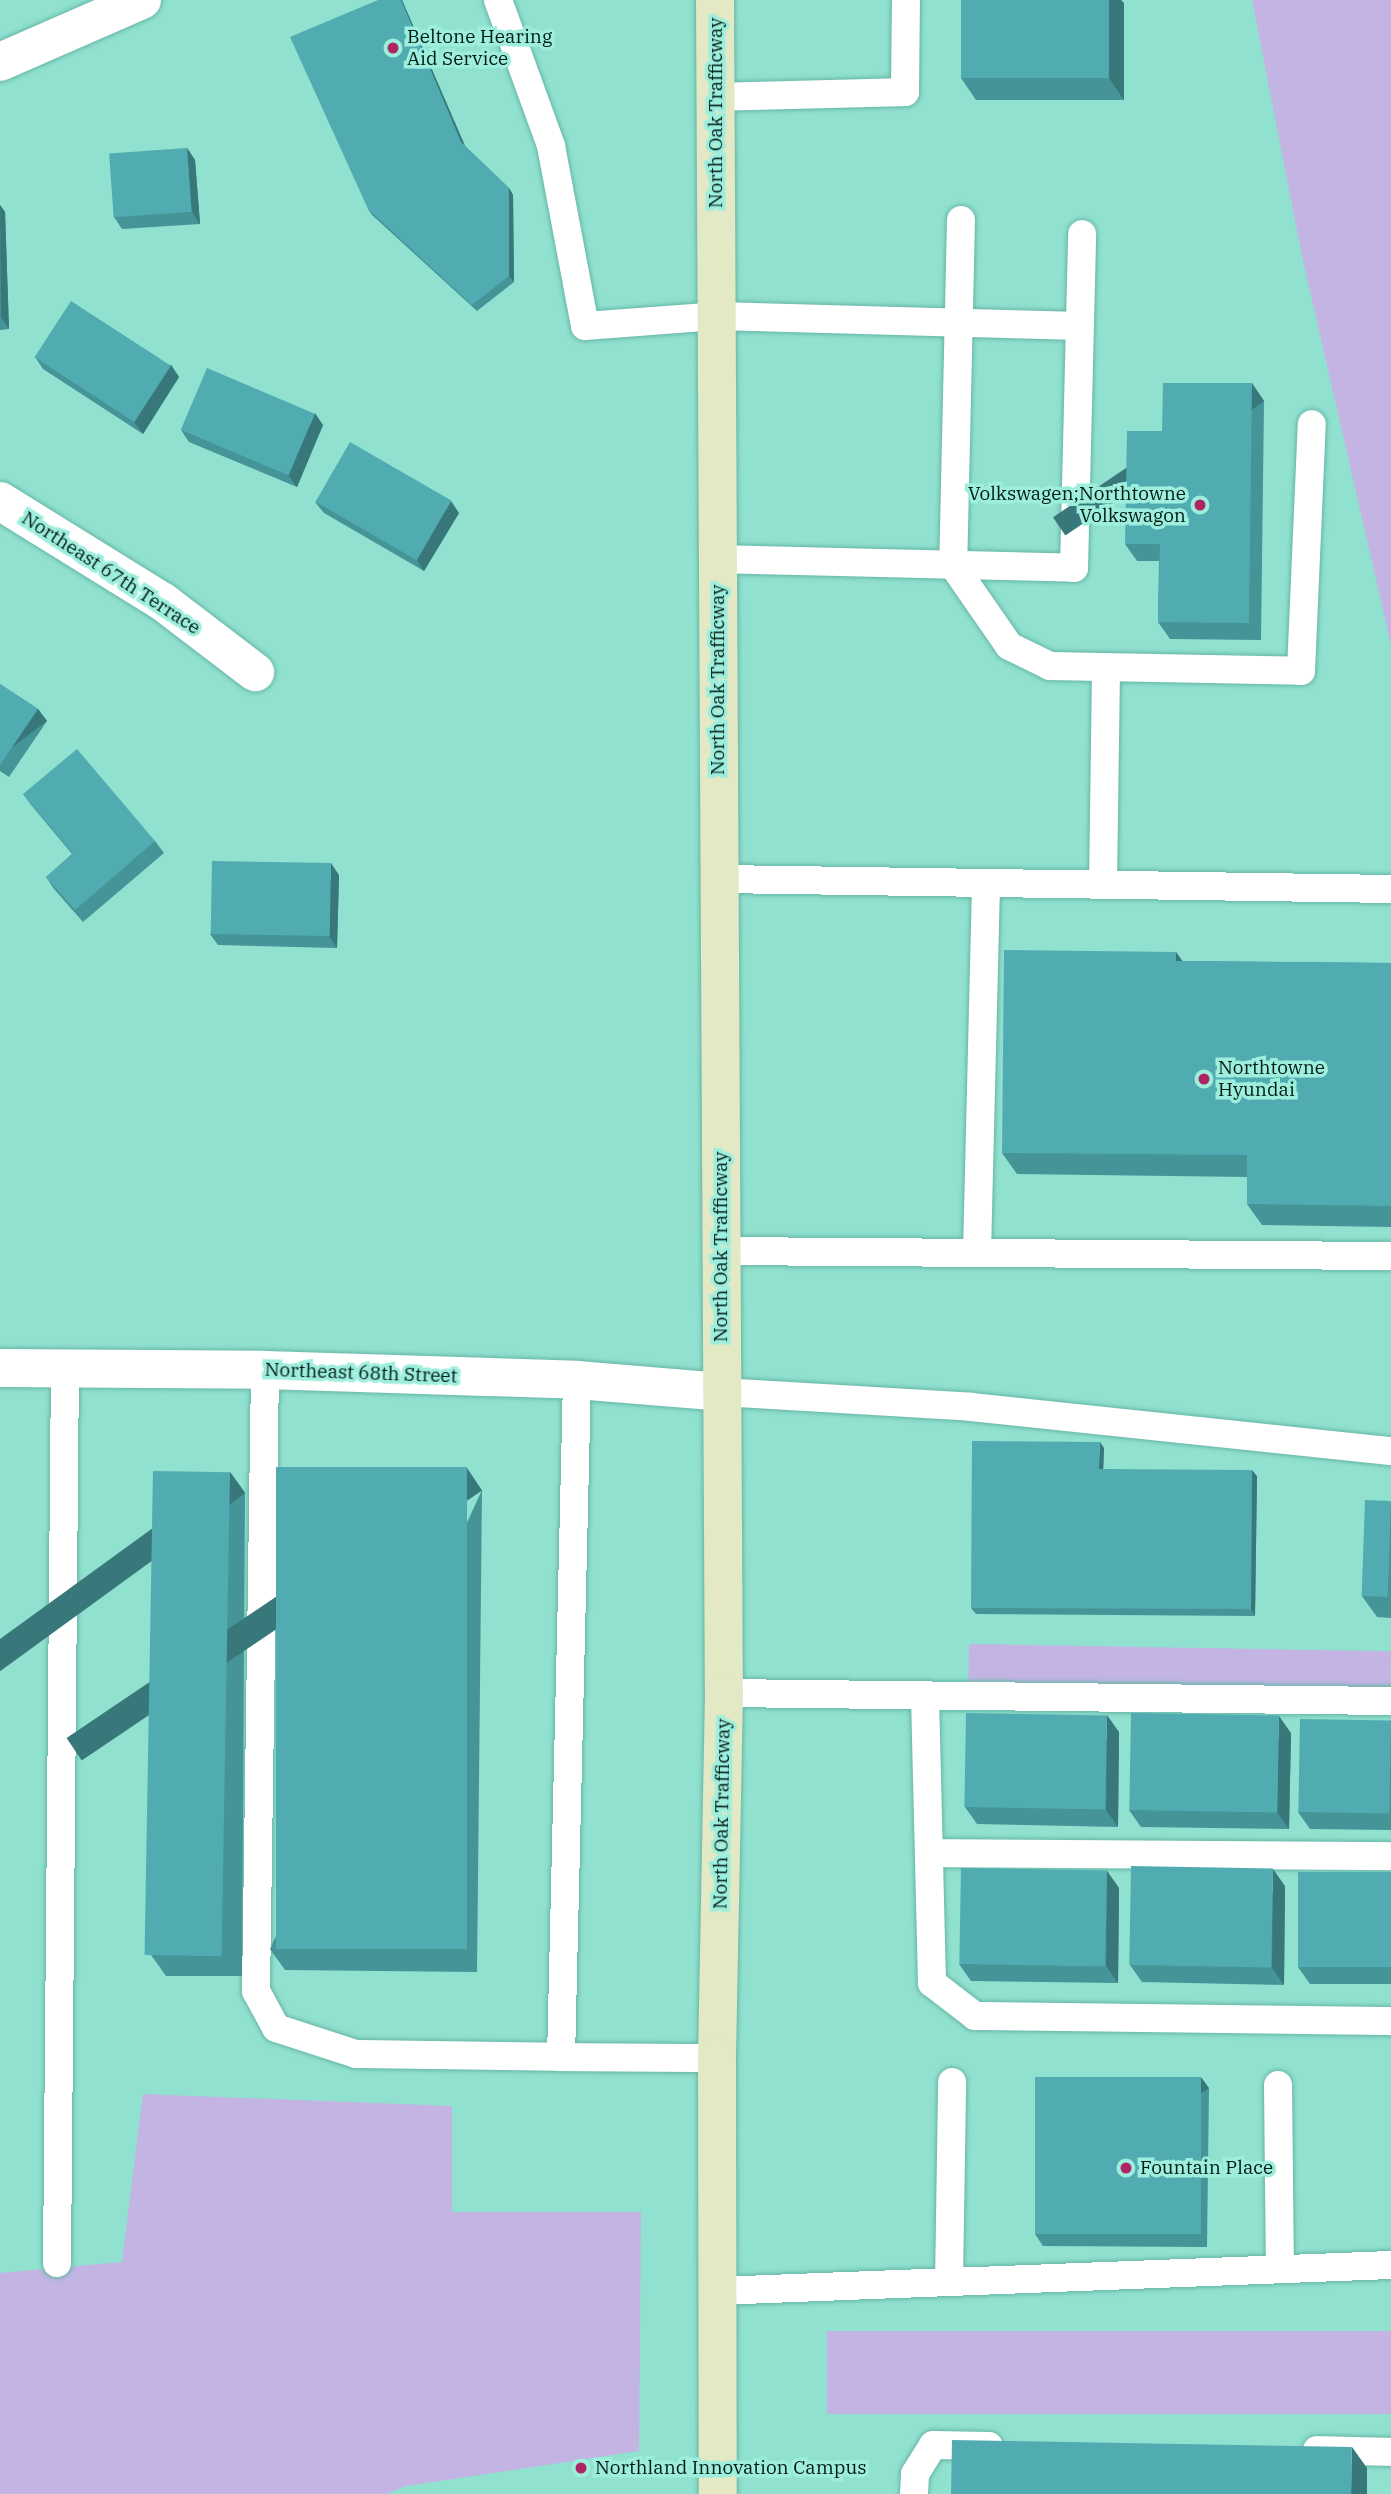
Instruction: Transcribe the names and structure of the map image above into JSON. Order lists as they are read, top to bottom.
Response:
{
  "streets": {
    "main road": ["North Oak Trafficway"],
    "street": ["Northeast 67th Terrace", "Northeast 68th Street"]
  },
  "crossings": [
    ["North Oak Trafficway", "Northeast 68th Street"]
  ],
  "places": [
    "Beltone Hearing Aid Service",
    "Volkswagen;Northtowne Volkswagon",
    "Northtowne Hyundai",
    "Fountain Place",
    "Northland Innovation Campus"
  ]
}
